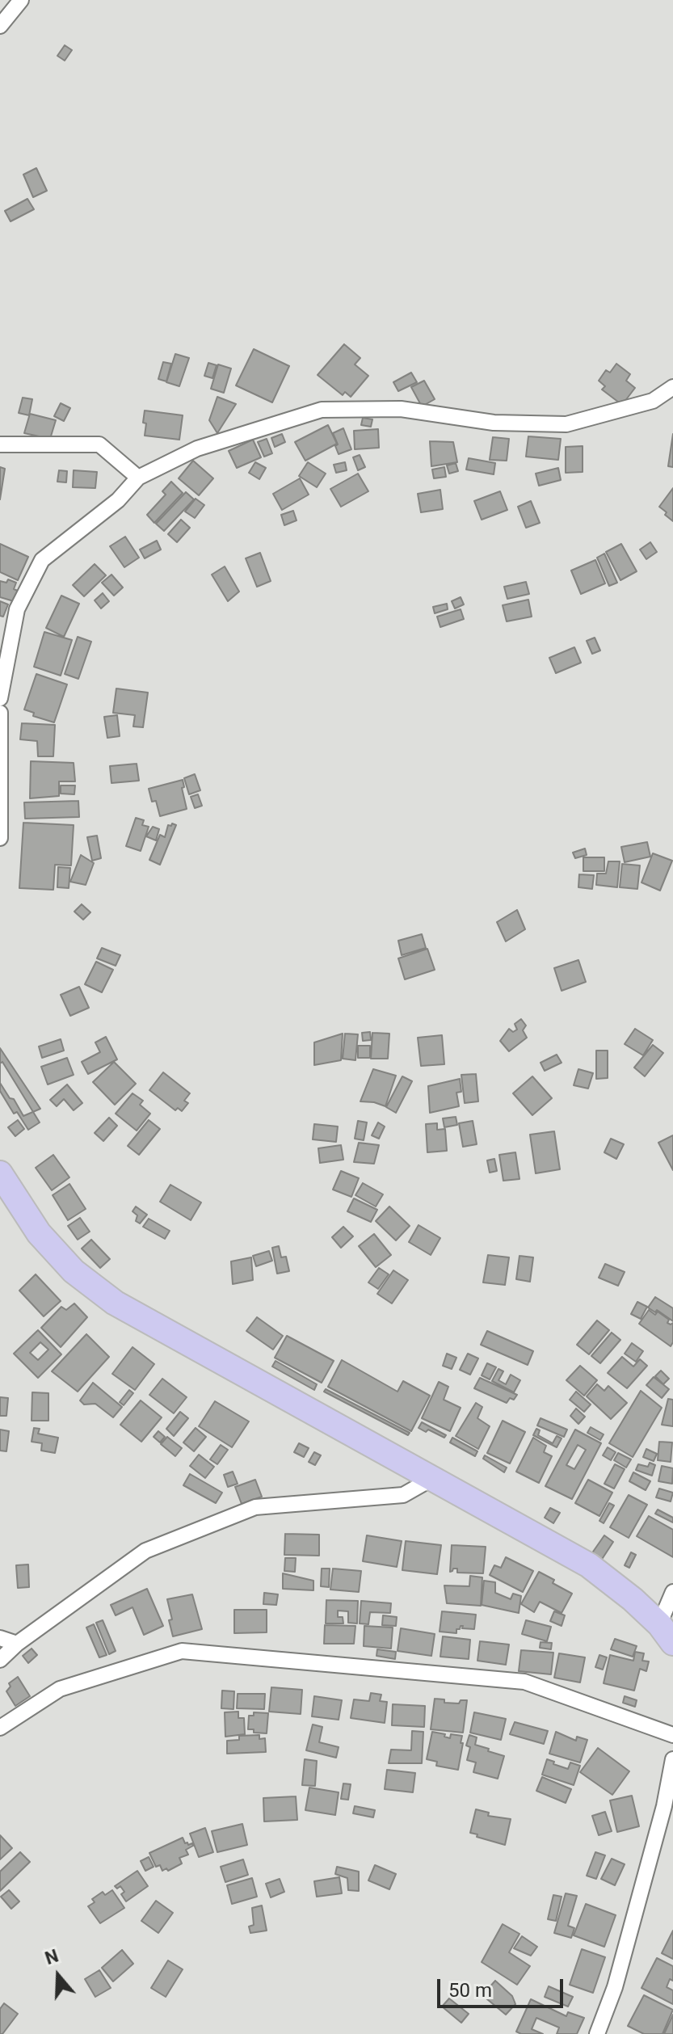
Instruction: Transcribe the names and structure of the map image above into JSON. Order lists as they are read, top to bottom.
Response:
{
  "scale_bar": "50 m",
  "north": "top"
}
